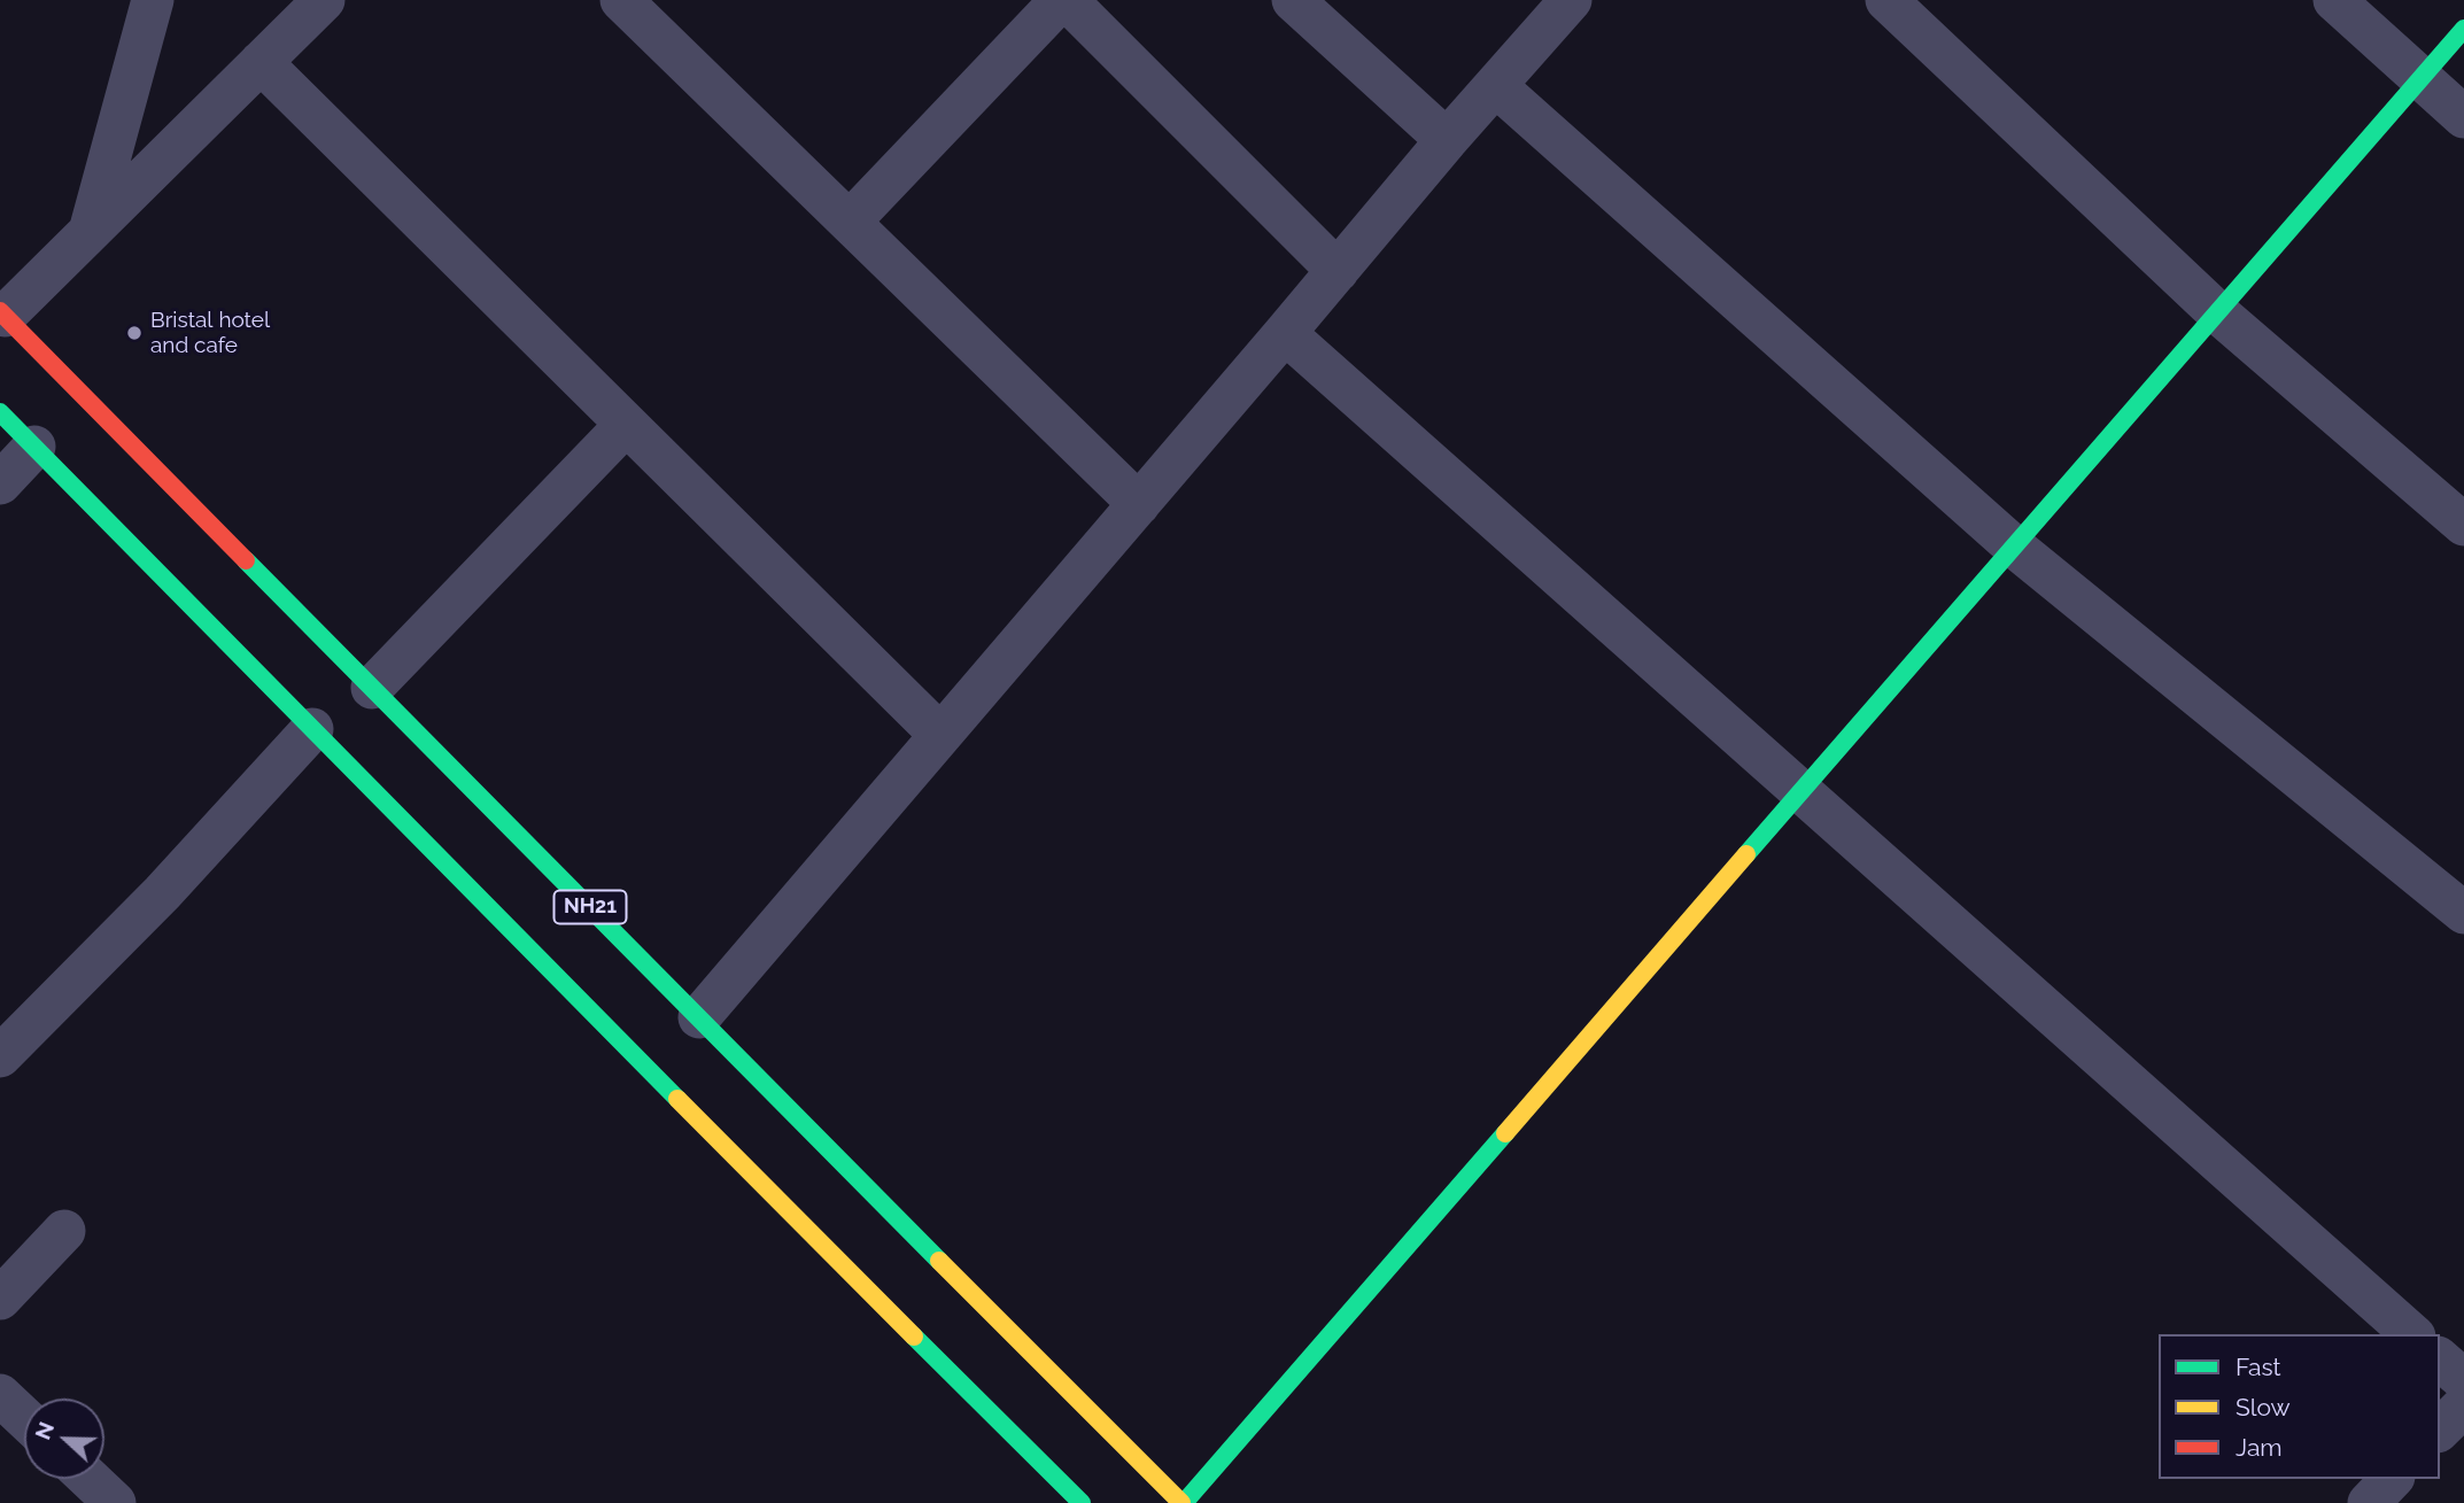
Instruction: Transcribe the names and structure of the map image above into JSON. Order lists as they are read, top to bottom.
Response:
{
  "streets": {
    "main road": ["NH21"]
  },
  "places": ["Bristal hotel and cafe"],
  "legend": ["Fast", "Slow", "Jam"],
  "north": "left"
}
